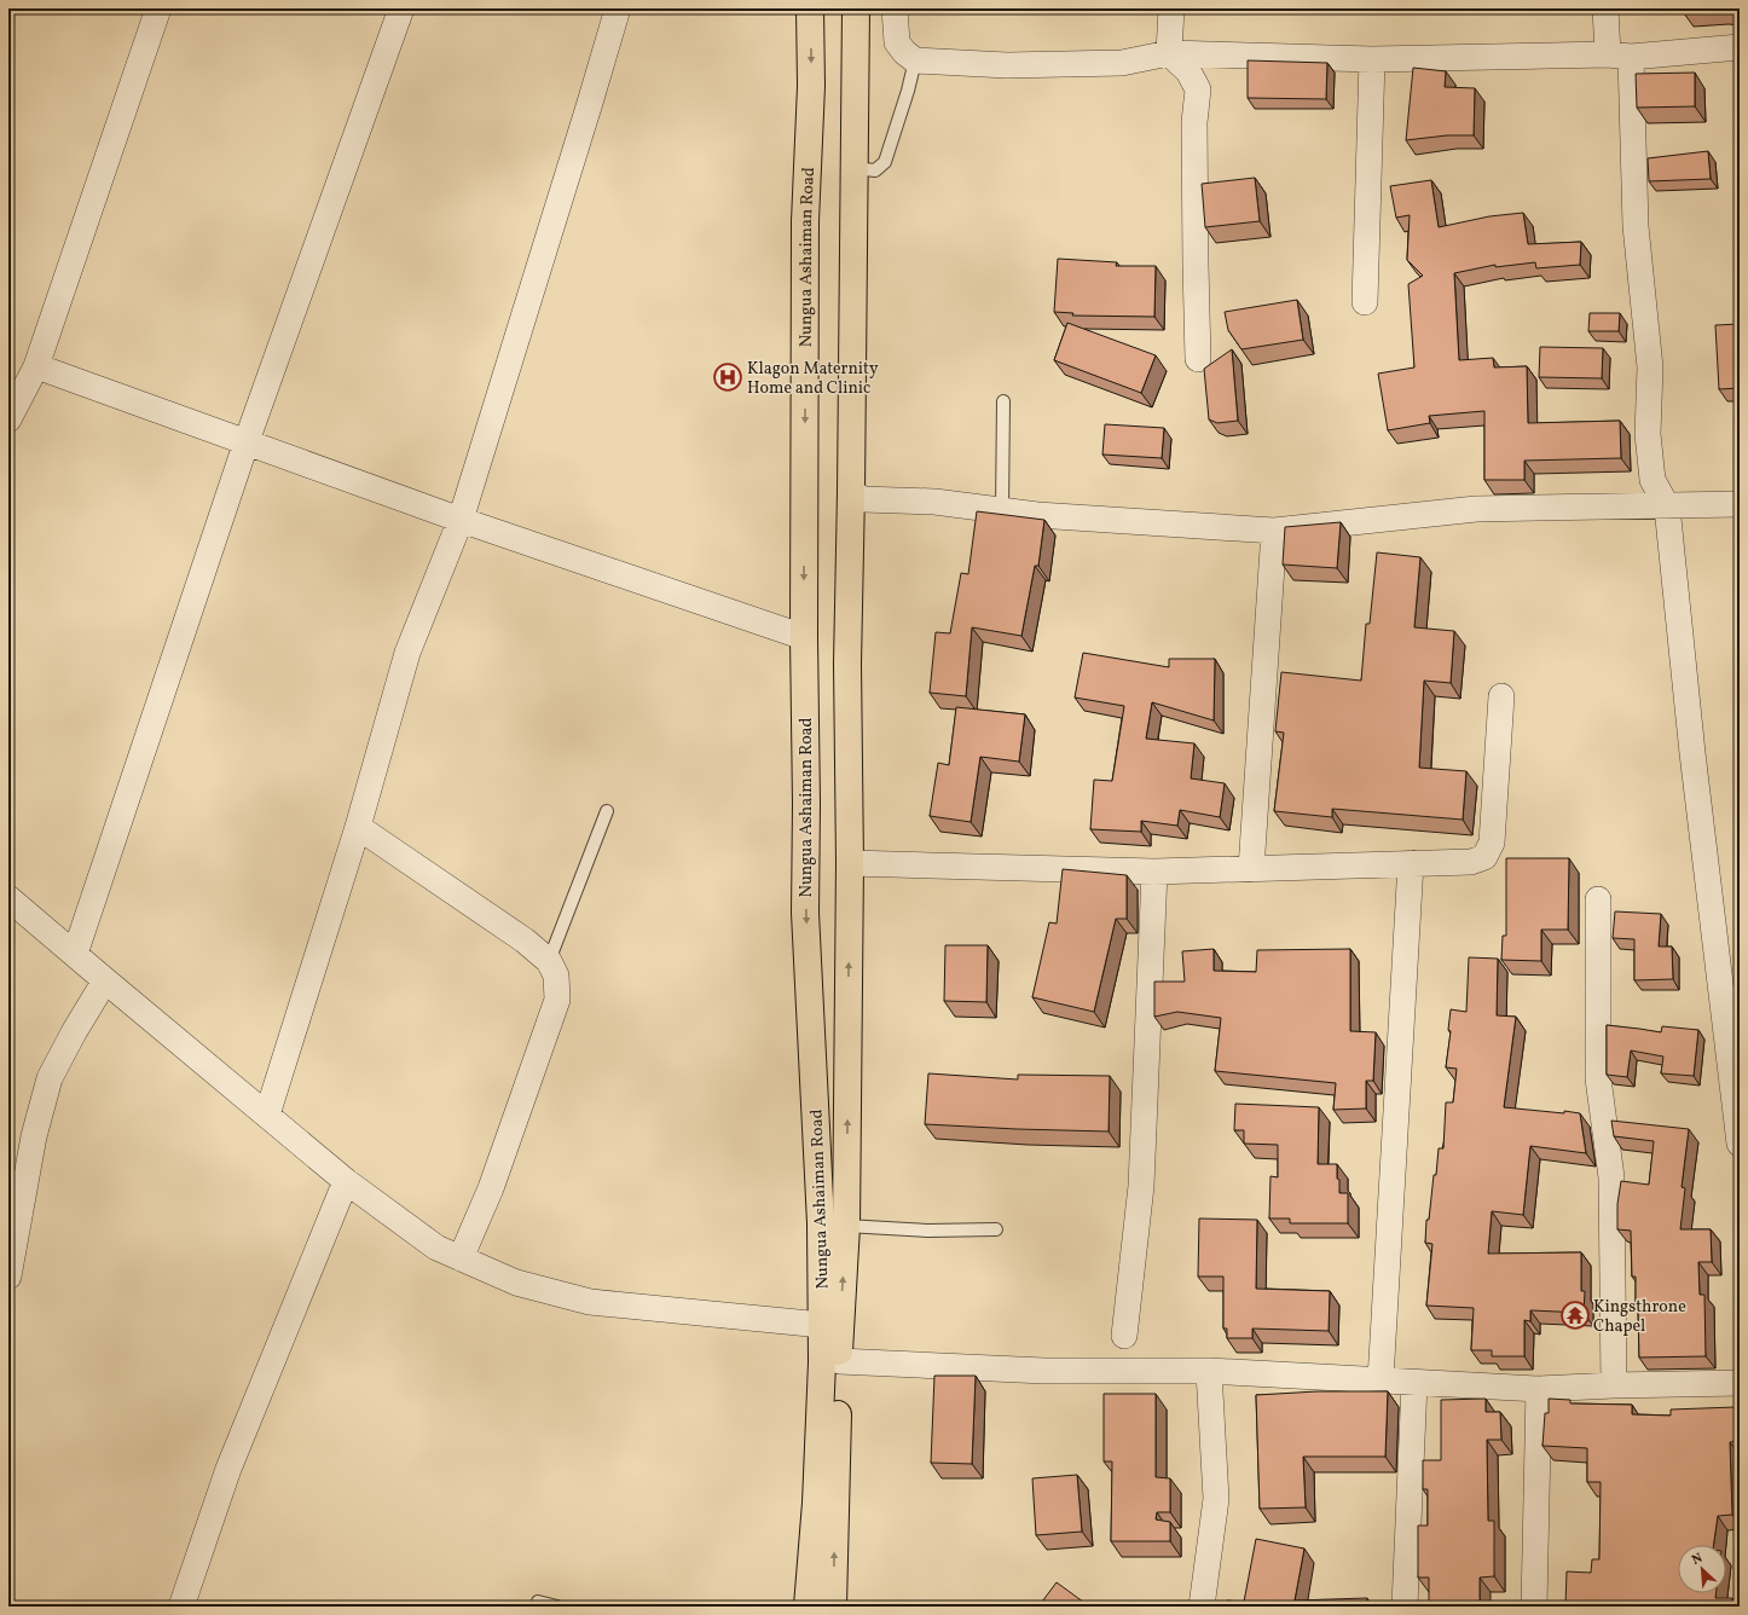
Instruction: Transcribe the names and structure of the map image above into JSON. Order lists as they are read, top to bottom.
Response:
{
  "streets": {
    "main road": ["Nungua Ashaiman Road"]
  },
  "places": {
    "hospital": ["Klagon Maternity Home and Clinic"],
    "temple": ["Kingsthrone Chapel"]
  },
  "north": "top left"
}
